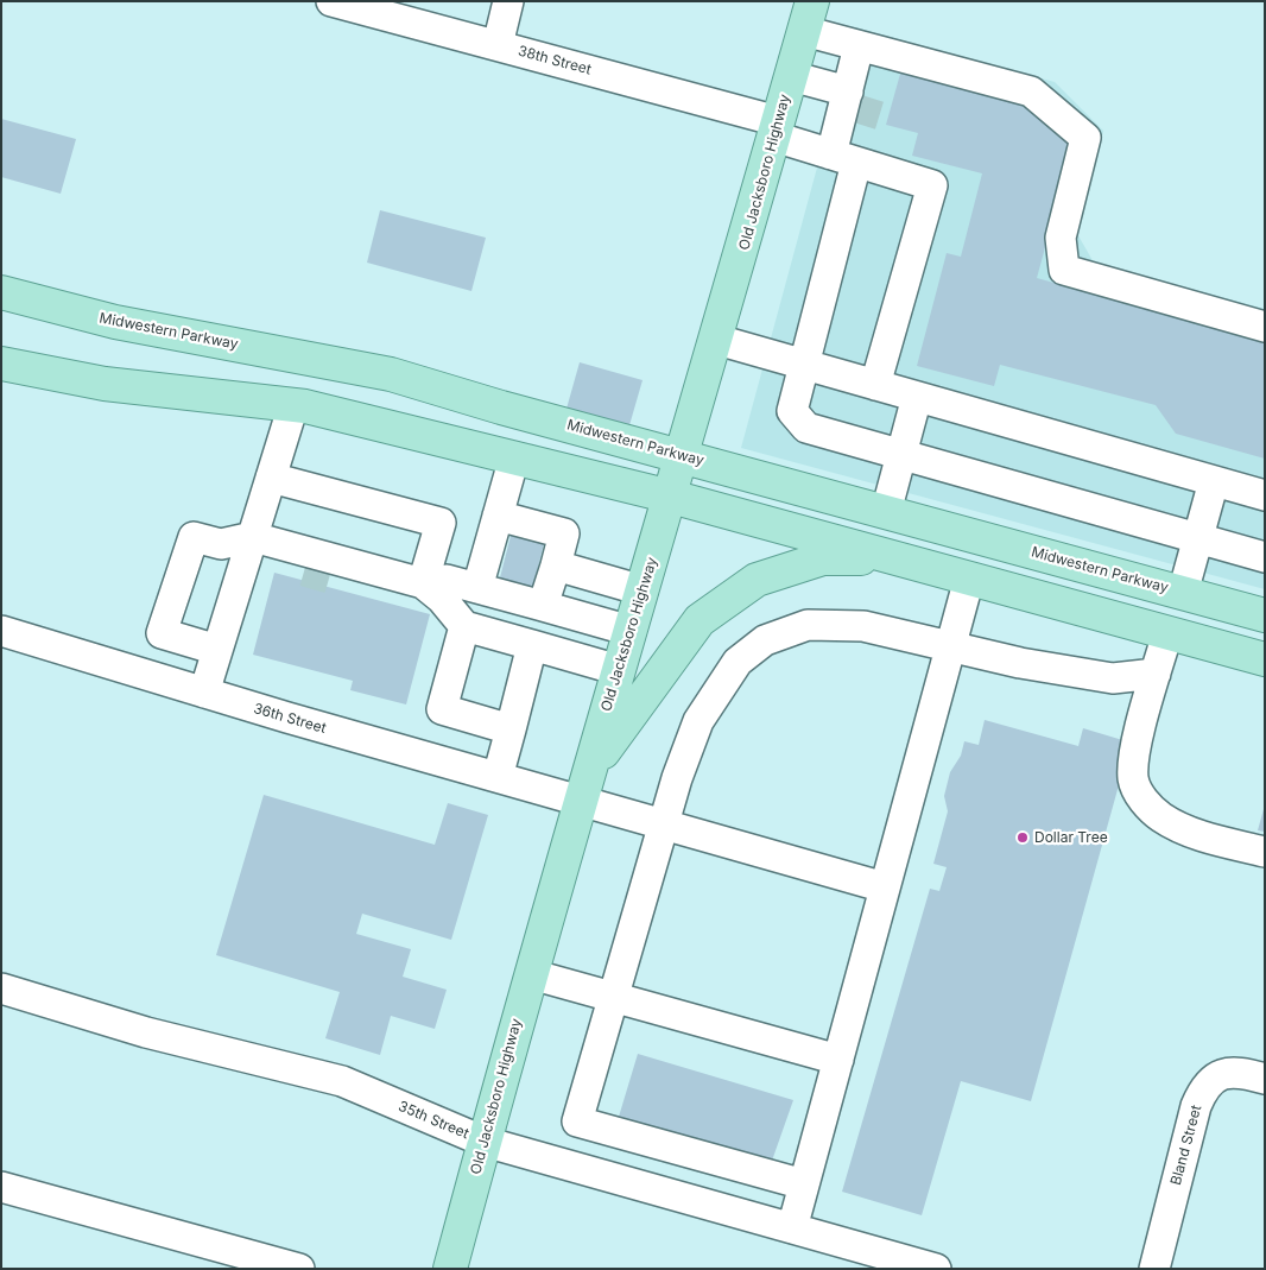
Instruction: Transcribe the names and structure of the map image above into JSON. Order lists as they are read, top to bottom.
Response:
{
  "streets": {
    "main road": ["Old Jacksboro Highway", "Midwestern Parkway"],
    "street": [
      "38th Street",
      "36th Street",
      "35th Street",
      "Bland Street"
    ]
  },
  "crossings": [
    ["38th Street", "Old Jacksboro Highway"],
    ["Old Jacksboro Highway", "Midwestern Parkway"],
    ["Old Jacksboro Highway", "36th Street"],
    ["Old Jacksboro Highway", "35th Street"]
  ],
  "places": ["Dollar Tree"]
}
